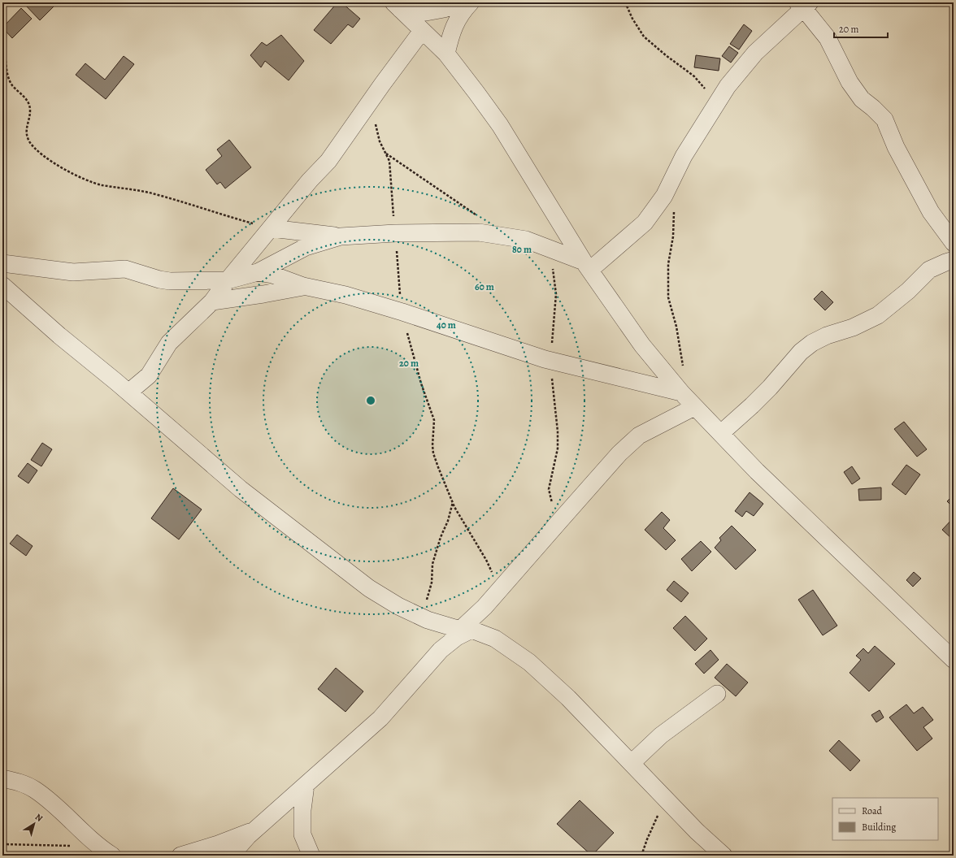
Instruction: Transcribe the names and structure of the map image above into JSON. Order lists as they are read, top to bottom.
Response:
{
  "legend": ["Road", "Building"],
  "scale_bar": "20 m",
  "north": "top right",
  "rings": [
    "80 m",
    "60 m",
    "40 m",
    "20 m"
  ]
}
